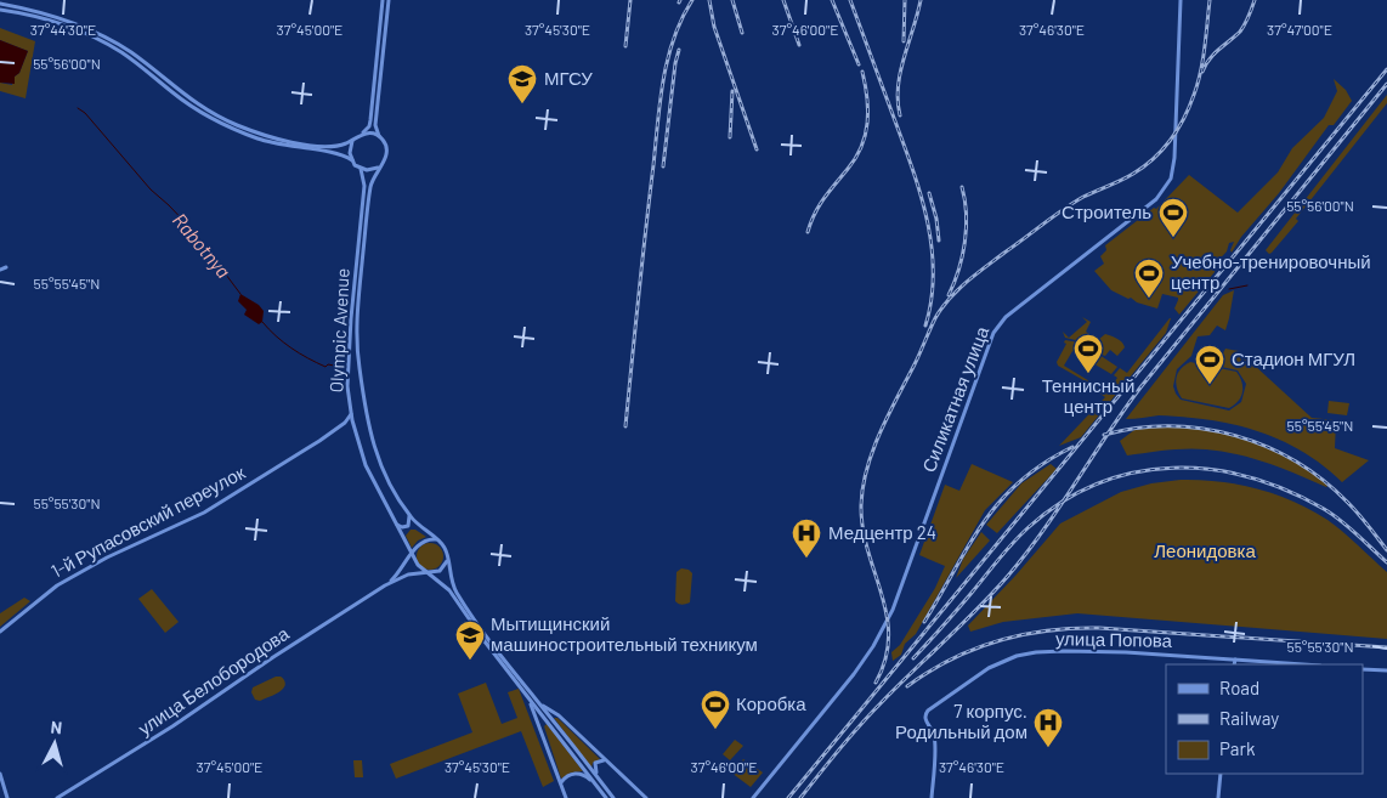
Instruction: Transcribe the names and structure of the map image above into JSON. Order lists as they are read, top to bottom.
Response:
{
  "streets": {
    "main road": [
      "Olympic Avenue",
      "Силикатная улица",
      "1-й Рупасовский переулок",
      "улица Попова",
      "улица Белобородова"
    ]
  },
  "crossings": [
    ["Olympic Avenue", "1-й Рупасовский переулок"]
  ],
  "water": ["Rabotnya"],
  "parks": ["Леонидовка"],
  "places": {
    "school or university": ["МГСУ", "Мытищинский машиностроительный техникум"],
    "sports": [
      "Строитель",
      "Учебно-тренировочный центр",
      "Теннисный центр",
      "Стадион МГУЛ",
      "Коробка"
    ],
    "hospital": ["Медцентр 24", "7 корпус. Родильный дом"]
  },
  "legend": ["Road", "Railway", "Park"],
  "north": "top",
  "coordinates": [
    "37°44'30\"E",
    "37°45'00\"E",
    "37°45'30\"E",
    "37°46'00\"E",
    "37°46'30\"E",
    "37°47'00\"E",
    "55°56'00\"N",
    "55°55'45\"N",
    "55°55'30\"N"
  ]
}
